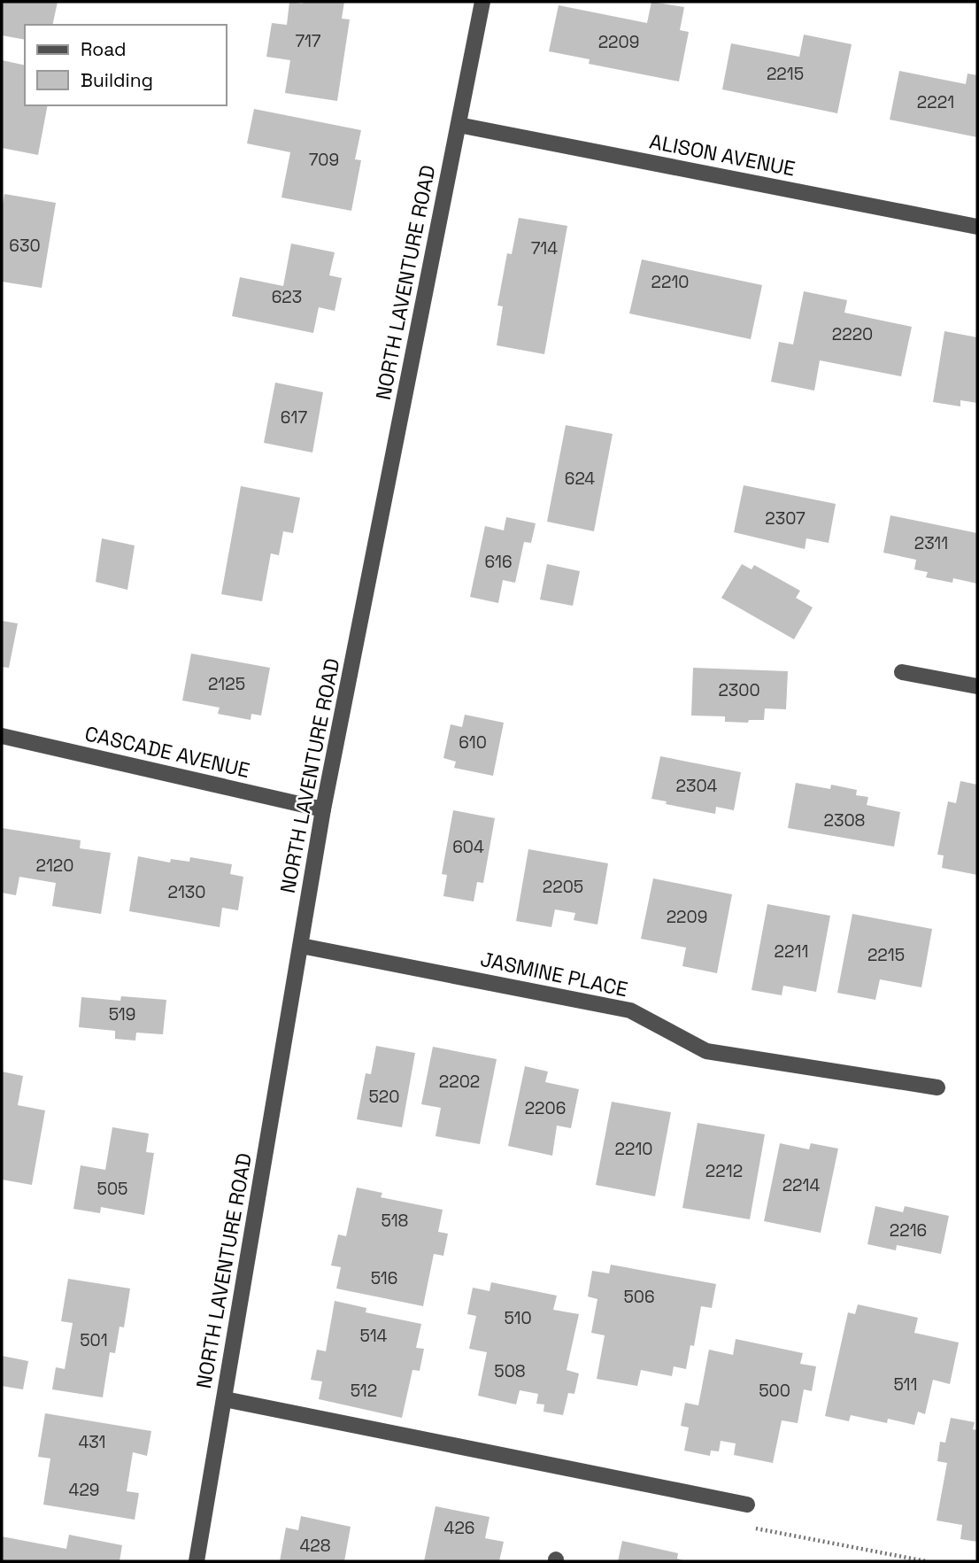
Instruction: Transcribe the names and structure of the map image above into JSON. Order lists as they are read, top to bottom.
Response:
{
  "streets": {
    "street": [
      "ALISON AVENUE",
      "NORTH LAVENTURE ROAD",
      "CASCADE AVENUE",
      "JASMINE PLACE"
    ]
  },
  "crossings": [
    ["ALISON AVENUE", "NORTH LAVENTURE ROAD"],
    ["NORTH LAVENTURE ROAD", "CASCADE AVENUE"],
    ["NORTH LAVENTURE ROAD", "JASMINE PLACE"]
  ],
  "house_numbers": [
    "717",
    "2209",
    "2215",
    "2221",
    "709",
    "630",
    "714",
    "2210",
    "623",
    "2220",
    "617",
    "624",
    "2307",
    "2311",
    "616",
    "2125",
    "2300",
    "610",
    "2304",
    "2308",
    "604",
    "2120",
    "2205",
    "2130",
    "2209",
    "2211",
    "2215",
    "519",
    "2202",
    "520",
    "2206",
    "2210",
    "2212",
    "2214",
    "505",
    "518",
    "2216",
    "516",
    "506",
    "510",
    "514",
    "501",
    "508",
    "511",
    "512",
    "500",
    "431",
    "429",
    "426",
    "428"
  ],
  "legend": ["Road", "Building"]
}
